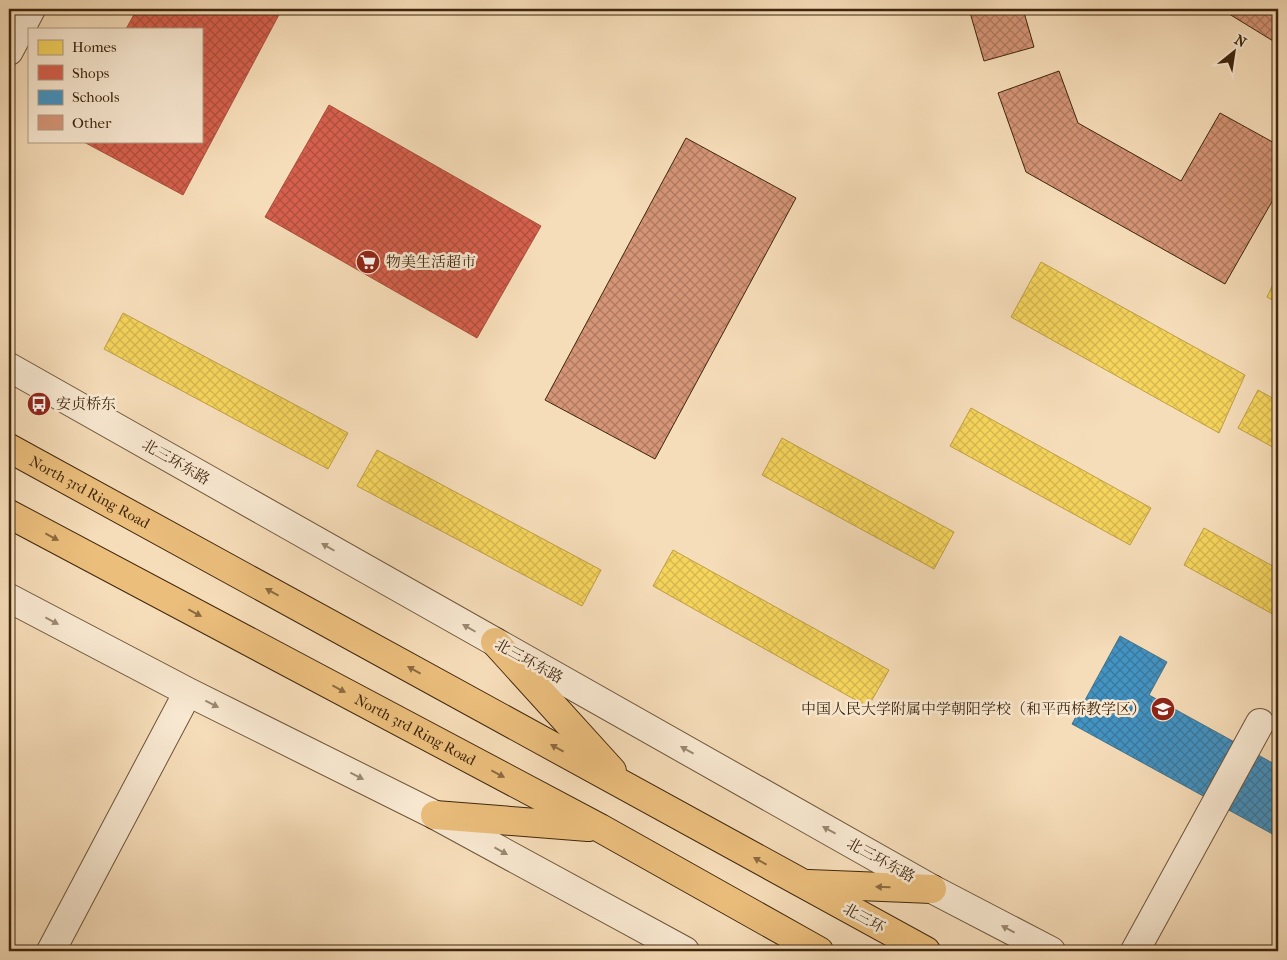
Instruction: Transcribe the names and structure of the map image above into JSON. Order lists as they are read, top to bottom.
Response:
{
  "streets": {
    "highway": ["North 3rd Ring Road", "北三环"],
    "street": ["北三环东路"]
  },
  "crossings": [
    ["North 3rd Ring Road", "北三环"]
  ],
  "places": {
    "supermarket": ["物美生活超市"],
    "bus stop": ["安贞桥东"],
    "school or university": ["中国人民大学附属中学朝阳学校（和平西桥教学区）"]
  },
  "legend": [
    "Homes",
    "Shops",
    "Schools",
    "Other"
  ],
  "north": "top right"
}
